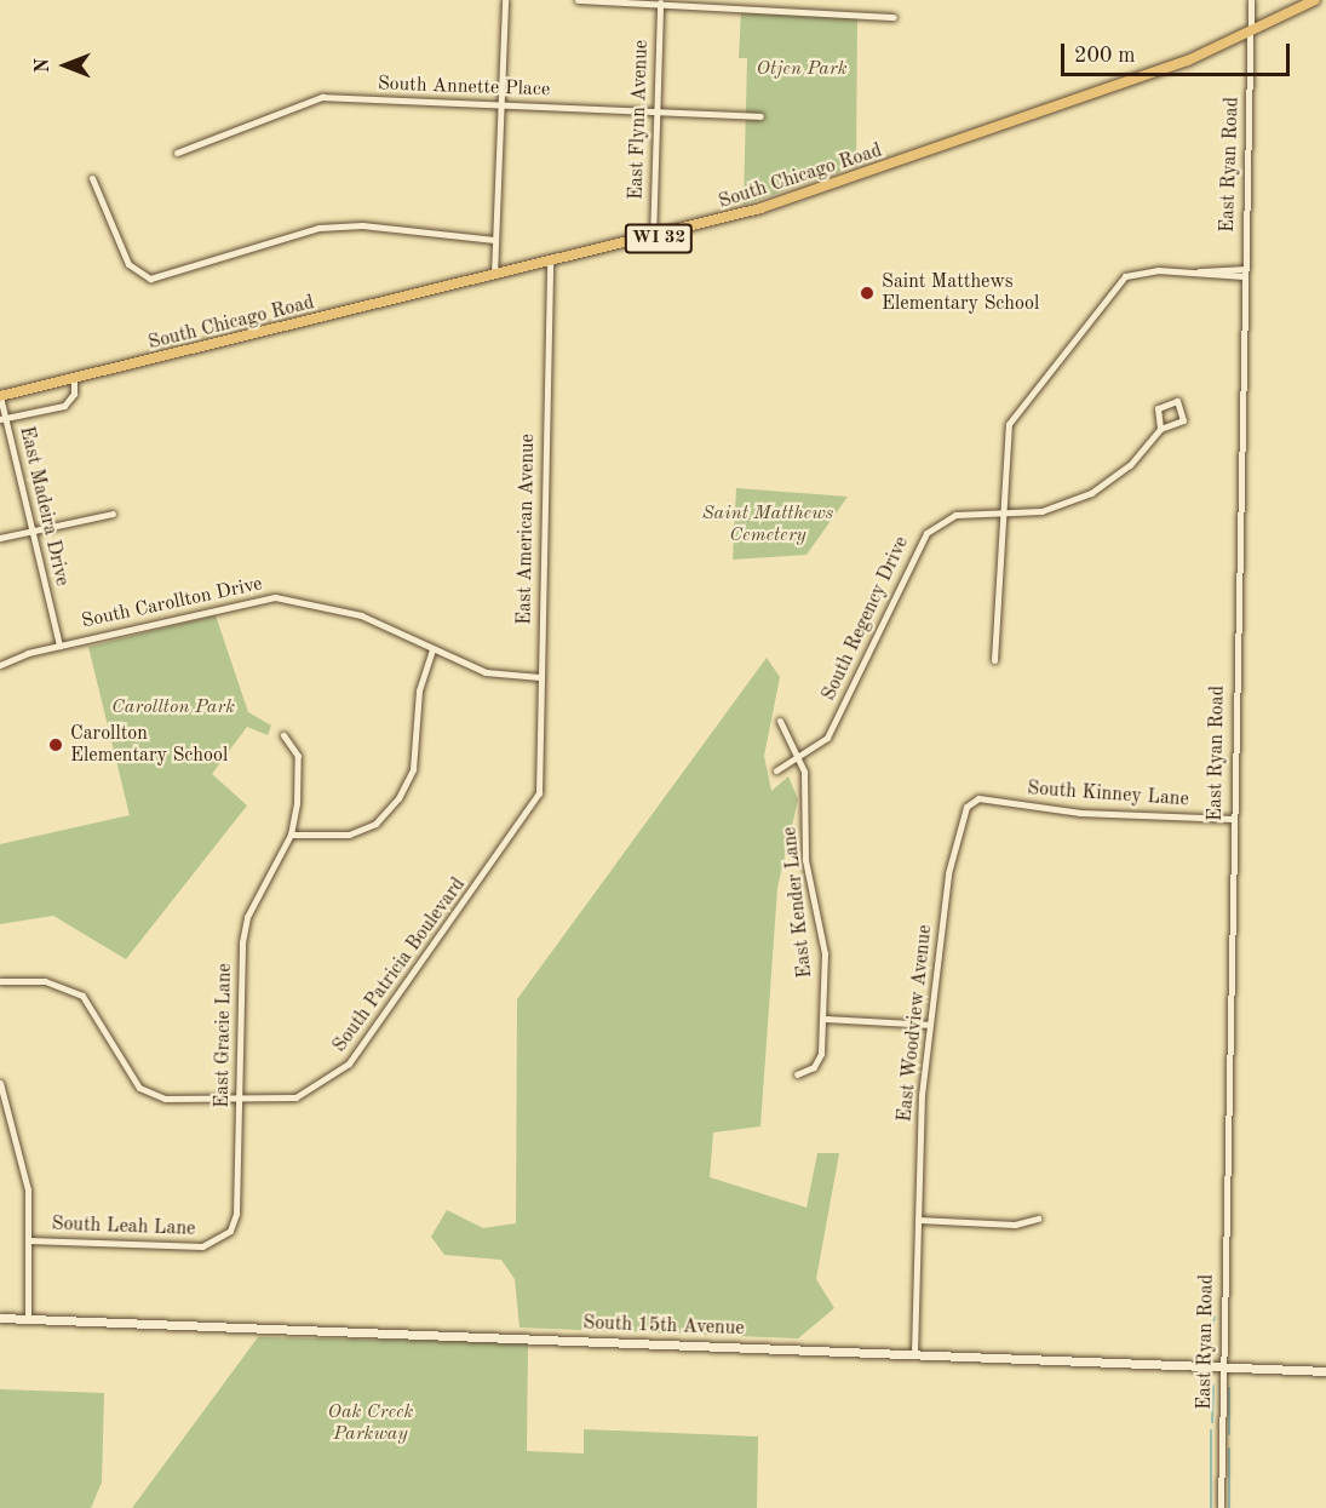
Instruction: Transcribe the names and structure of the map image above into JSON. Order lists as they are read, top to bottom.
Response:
{
  "streets": {
    "main road": ["South Chicago Road", "WI 32"],
    "street": [
      "South Annette Place",
      "East Flynn Avenue",
      "East Ryan Road",
      "East Madeira Drive",
      "East American Avenue",
      "South Carollton Drive",
      "South Regency Drive",
      "South Kinney Lane",
      "East Kender Lane",
      "South Patricia Boulevard",
      "East Woodview Avenue",
      "East Gracie Lane",
      "South Leah Lane",
      "South 15th Avenue"
    ]
  },
  "crossings": [
    ["South Annette Place", "East Flynn Avenue"],
    ["East Flynn Avenue", "South Chicago Road"],
    ["East Ryan Road", "South Chicago Road"],
    ["East Ryan Road", "South Kinney Lane"],
    ["East Ryan Road", "South 15th Avenue"],
    ["South Chicago Road", "East Madeira Drive"],
    ["South Chicago Road", "East American Avenue"],
    ["East Madeira Drive", "South Carollton Drive"],
    ["East American Avenue", "South Carollton Drive"],
    ["East American Avenue", "South Patricia Boulevard"],
    ["South Regency Drive", "East Kender Lane"],
    ["South Kinney Lane", "East Woodview Avenue"],
    ["South Patricia Boulevard", "East Gracie Lane"],
    ["East Woodview Avenue", "South 15th Avenue"],
    ["East Gracie Lane", "South Leah Lane"]
  ],
  "parks": [
    "Otjen Park",
    "Saint Matthews Cemetery",
    "Carollton Park",
    "Oak Creek Parkway"
  ],
  "places": ["Saint Matthews Elementary School", "Carollton Elementary School"],
  "scale_bar": "200 m",
  "north": "left"
}
